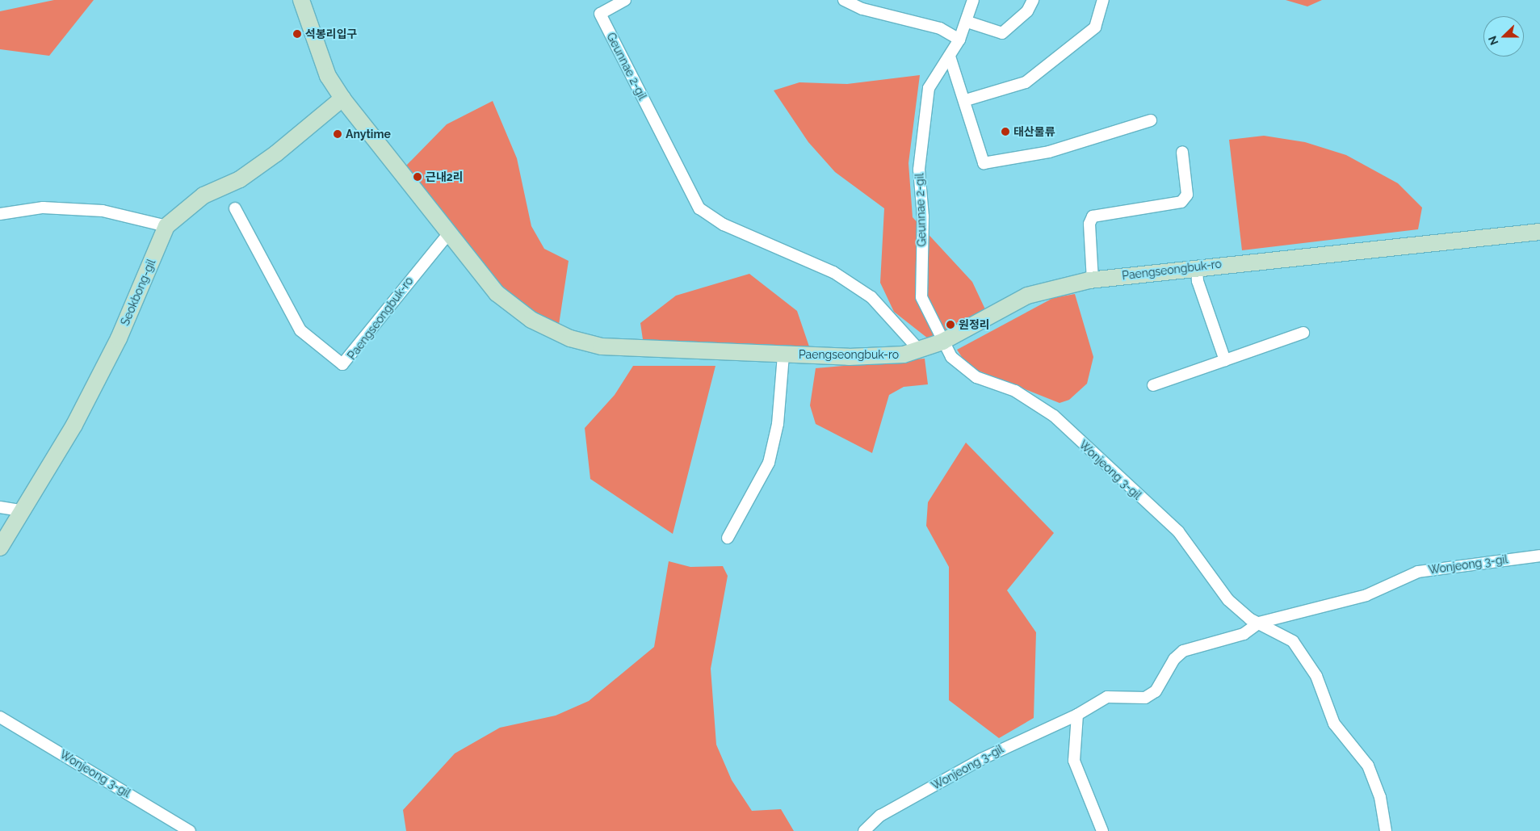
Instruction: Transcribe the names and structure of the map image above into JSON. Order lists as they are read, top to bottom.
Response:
{
  "streets": {
    "street": [
      "Geunnae 2-gil",
      "Paengseongbuk-ro",
      "Seokbong-gil",
      "Wonjeong 3-gil"
    ]
  },
  "crossings": [
    ["Geunnae 2-gil", "Paengseongbuk-ro"],
    ["Geunnae 2-gil", "Wonjeong 3-gil"],
    ["Paengseongbuk-ro", "Seokbong-gil"],
    ["Paengseongbuk-ro", "Wonjeong 3-gil"]
  ],
  "places": [
    "석봉리입구",
    "태산물류",
    "Anytime",
    "근내2리",
    "원정리"
  ],
  "north": "left"
}
